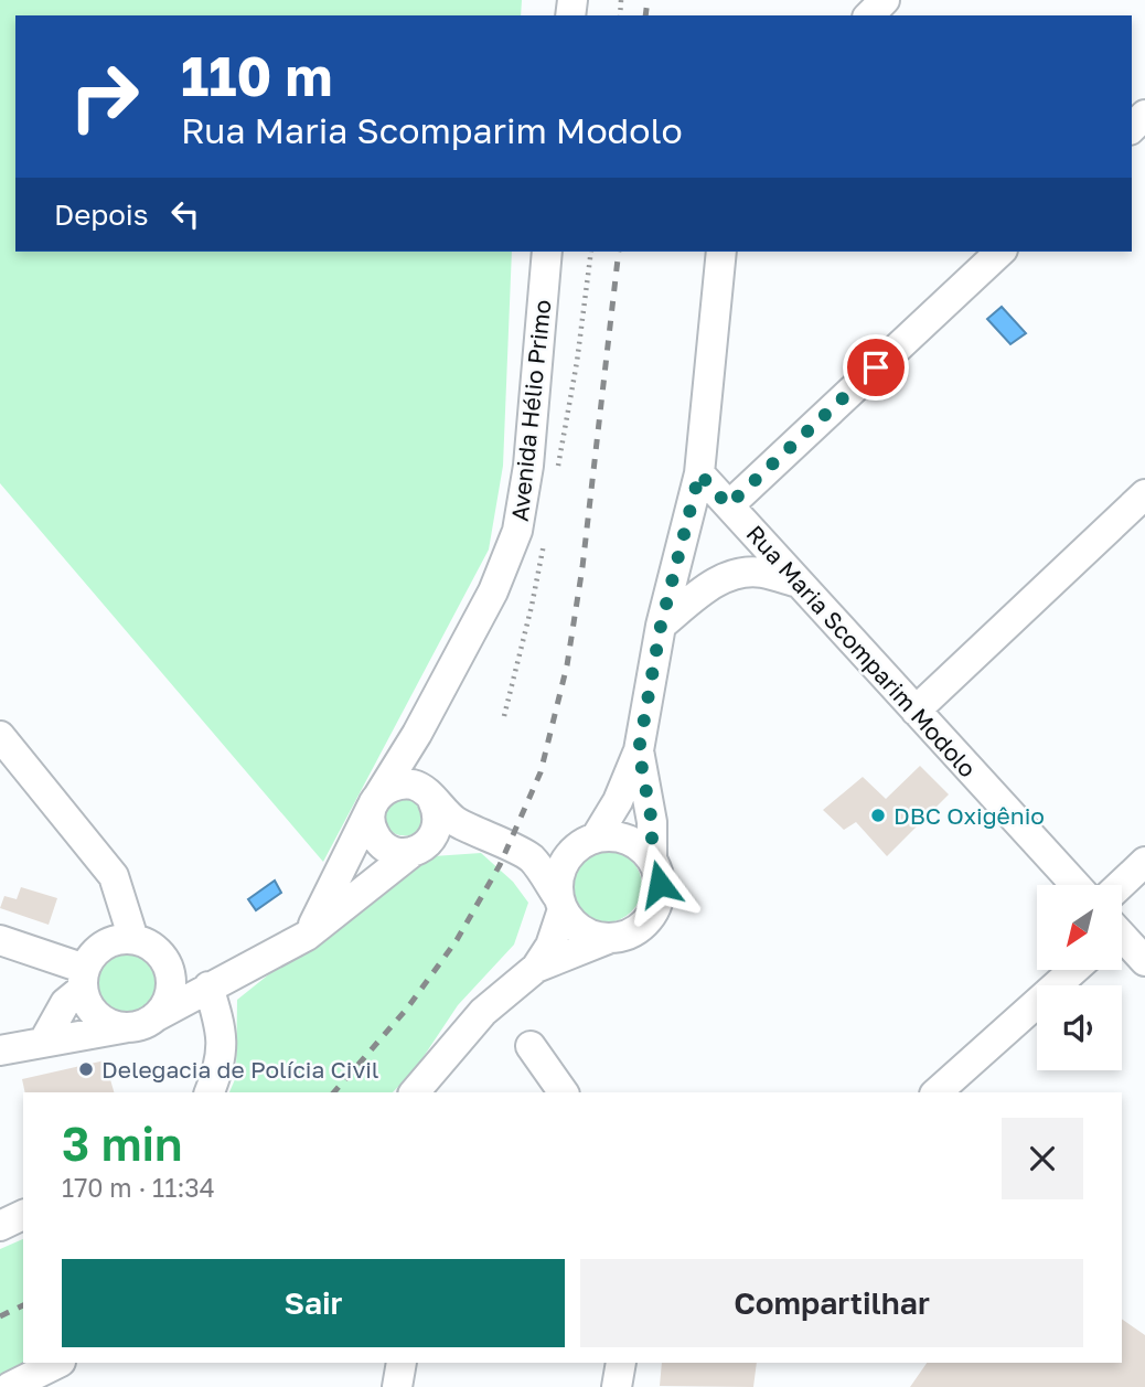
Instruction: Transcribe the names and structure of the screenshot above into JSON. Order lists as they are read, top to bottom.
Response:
{
  "streets": {
    "street": ["Avenida Hélio Primo", "Rua Maria Scomparim Modolo"]
  },
  "places": ["DBC Oxigênio", "Delegacia de Polícia Civil"],
  "north": "bottom left",
  "page": {
    "turn": ["110 m", "Rua Maria Scomparim Modolo"],
    "then": "Depois",
    "heading": ["3 min", "170 m · 11:34"],
    "buttons": ["Sair", "Compartilhar"]
  }
}
